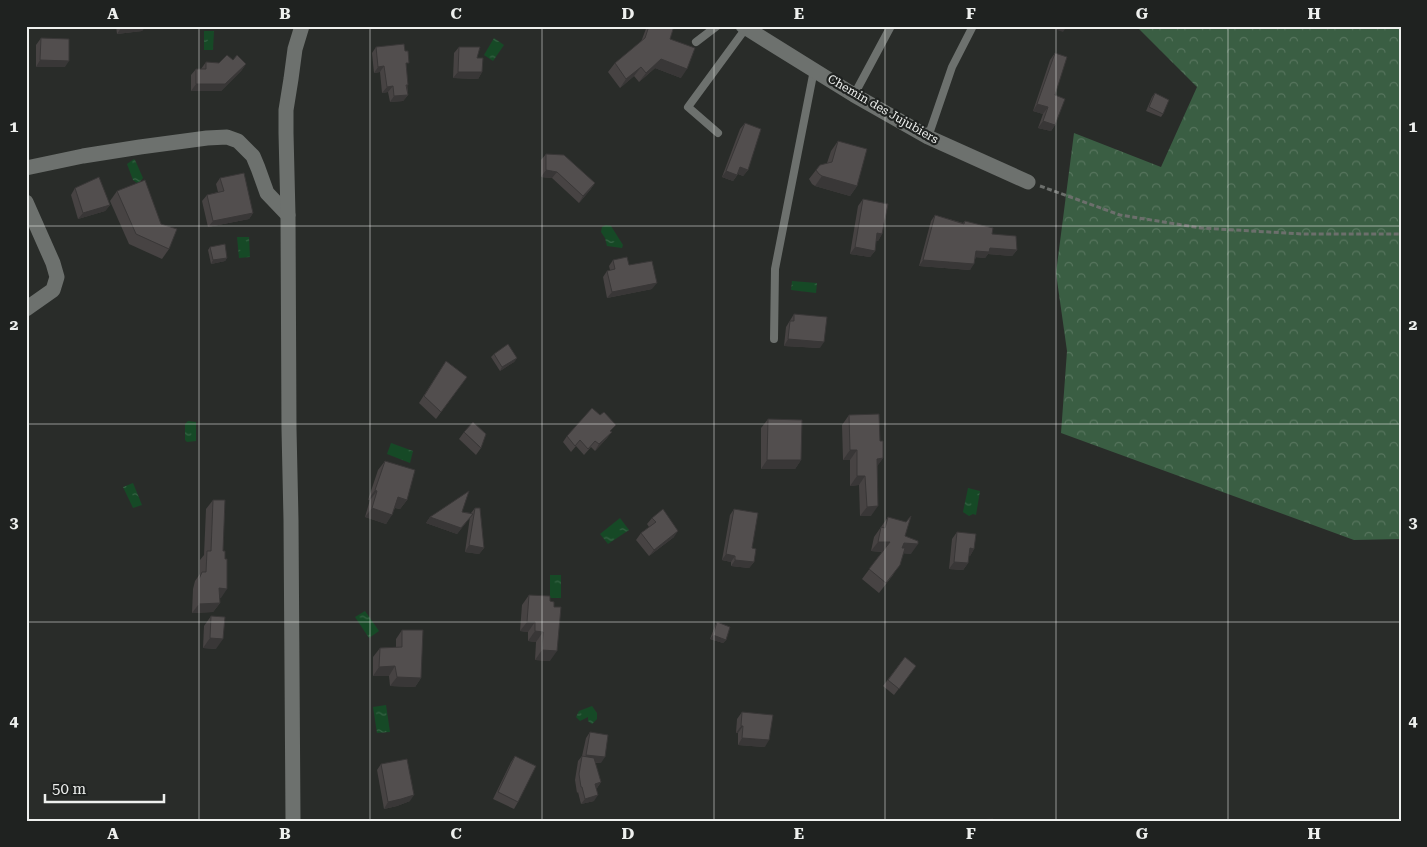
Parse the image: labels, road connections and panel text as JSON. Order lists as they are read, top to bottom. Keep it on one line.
{"streets":{"street":["Chemin des Jujubiers"]},"scale_bar":"50 m","grid":{"columns":["A","B","C","D","E","F","G","H"],"rows":["1","2","3","4"]}}
